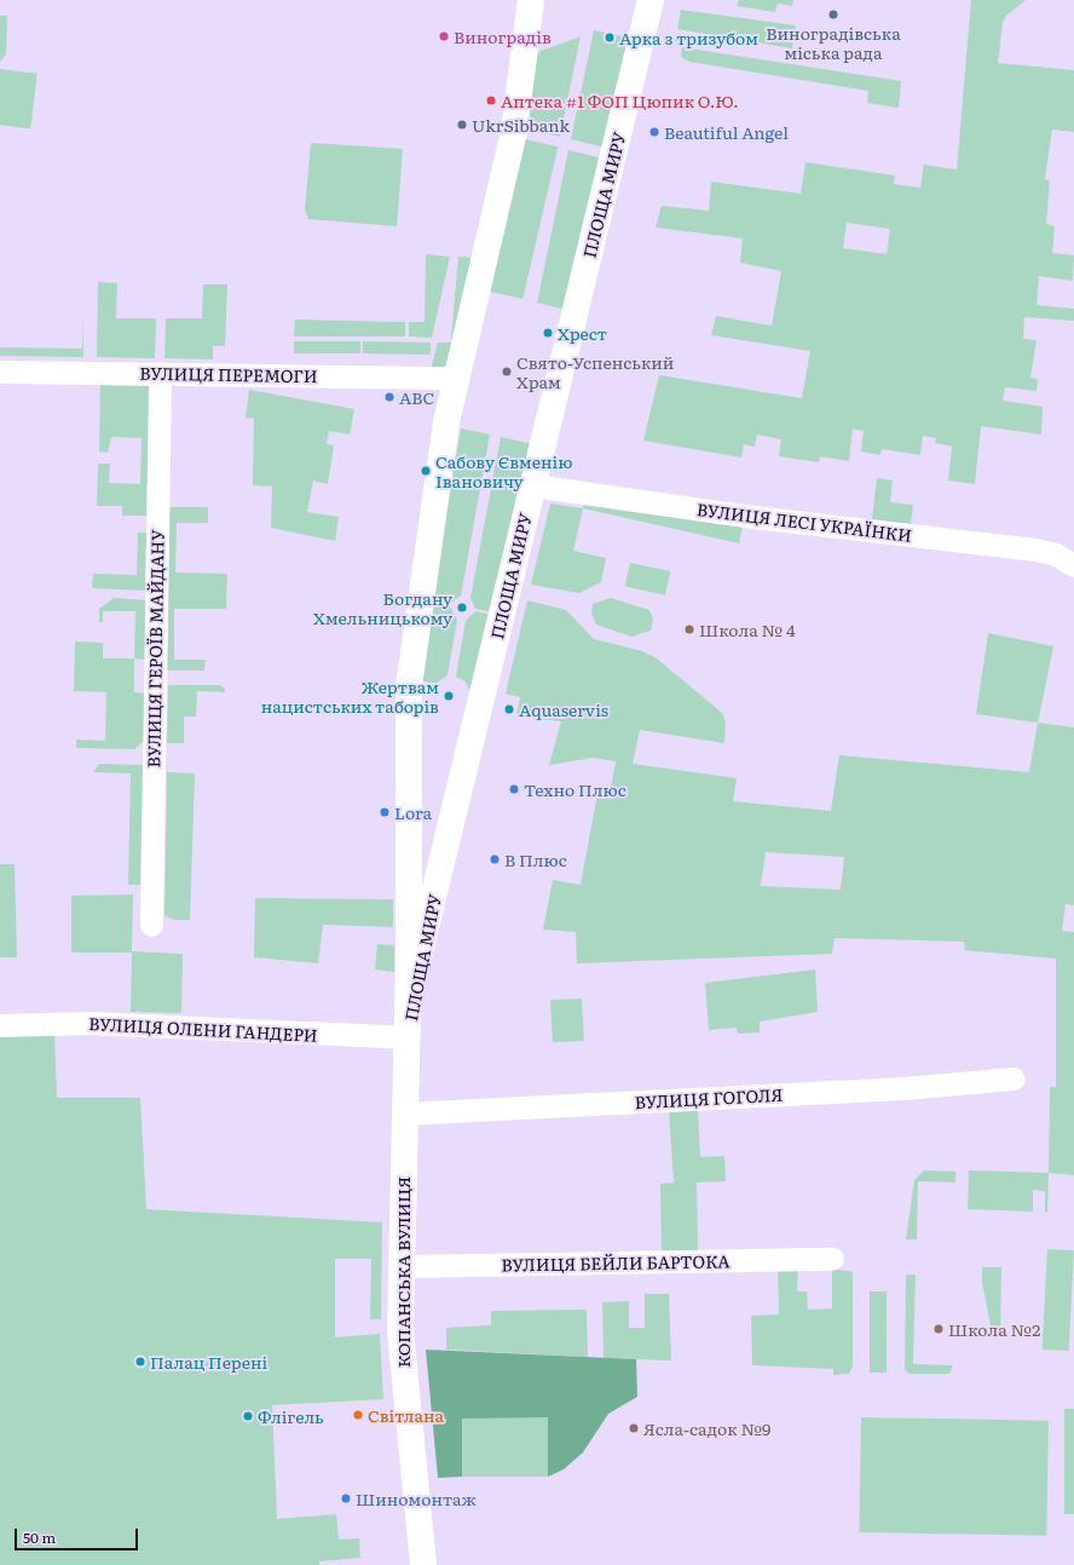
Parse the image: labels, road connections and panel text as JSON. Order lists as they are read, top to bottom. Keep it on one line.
{"streets":{"highway":["ПЛОЩА МИРУ","КОПАНСЬКА ВУЛИЦЯ"],"street":["ВУЛИЦЯ ПЕРЕМОГИ","ВУЛИЦЯ ЛЕСІ УКРАЇНКИ","ВУЛИЦЯ ГЕРОЇВ МАЙДАНУ","ВУЛИЦЯ ОЛЕНИ ГАНДЕРИ","ВУЛИЦЯ ГОГОЛЯ","ВУЛИЦЯ БЕЙЛИ БАРТОКА"]},"crossings":[["ПЛОЩА МИРУ","ВУЛИЦЯ ПЕРЕМОГИ"],["ПЛОЩА МИРУ","ВУЛИЦЯ ЛЕСІ УКРАЇНКИ"],["ПЛОЩА МИРУ","ВУЛИЦЯ ОЛЕНИ ГАНДЕРИ"],["ПЛОЩА МИРУ","КОПАНСЬКА ВУЛИЦЯ"],["ВУЛИЦЯ ПЕРЕМОГИ","ВУЛИЦЯ ГЕРОЇВ МАЙДАНУ"],["ВУЛИЦЯ ОЛЕНИ ГАНДЕРИ","КОПАНСЬКА ВУЛИЦЯ"],["ВУЛИЦЯ ГОГОЛЯ","КОПАНСЬКА ВУЛИЦЯ"],["ВУЛИЦЯ БЕЙЛИ БАРТОКА","КОПАНСЬКА ВУЛИЦЯ"]],"places":["Виноградівська міська рада","Виноградів","Арка з тризубом","Аптека #1 ФОП Цюпик О.Ю.","UkrSibbank","Beautiful Angel","Хрест","Свято-Успенський Храм","ABC","Сабову Євменію Івановичу","Богдану Хмельницькому","Школа № 4","Жертвам нацистських таборів","Aquaservis","Техно Плюс","Lora","В Плюс","Школа №2","Палац Перені","Світлана","Флігель","Ясла-садок №9","Шиномонтаж"],"scale_bar":"50 m"}
